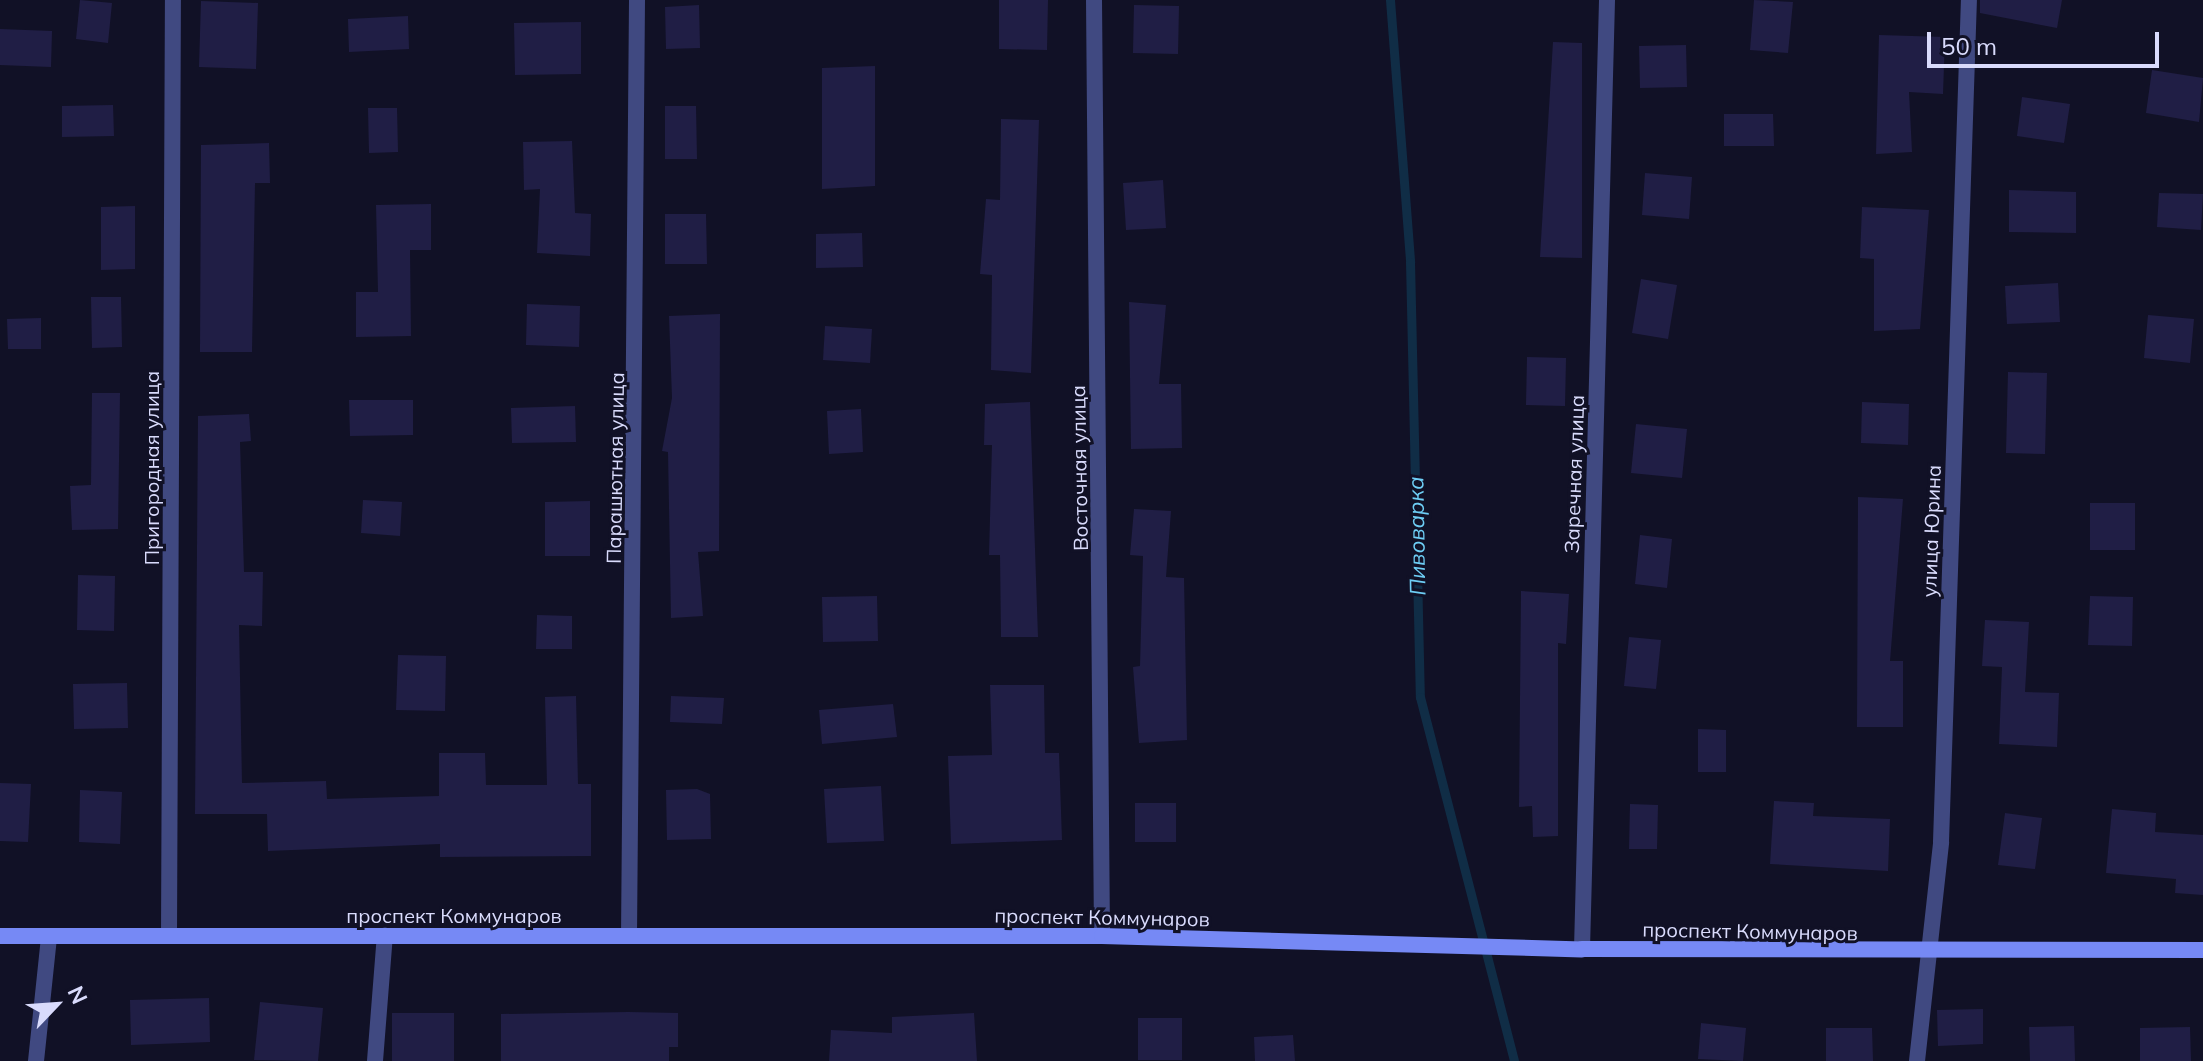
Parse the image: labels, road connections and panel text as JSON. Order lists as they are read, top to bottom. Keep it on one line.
{"streets":{"street":["Пригородная улица","Парашютная улица","Восточная улица","Заречная улица","улица Юрина","проспект Коммунаров"]},"crossings":[["Пригородная улица","проспект Коммунаров"],["Парашютная улица","проспект Коммунаров"],["Восточная улица","проспект Коммунаров"],["Заречная улица","проспект Коммунаров"],["улица Юрина","проспект Коммунаров"]],"water":["Пивоварка"],"scale_bar":"50 m","north":"top right"}
